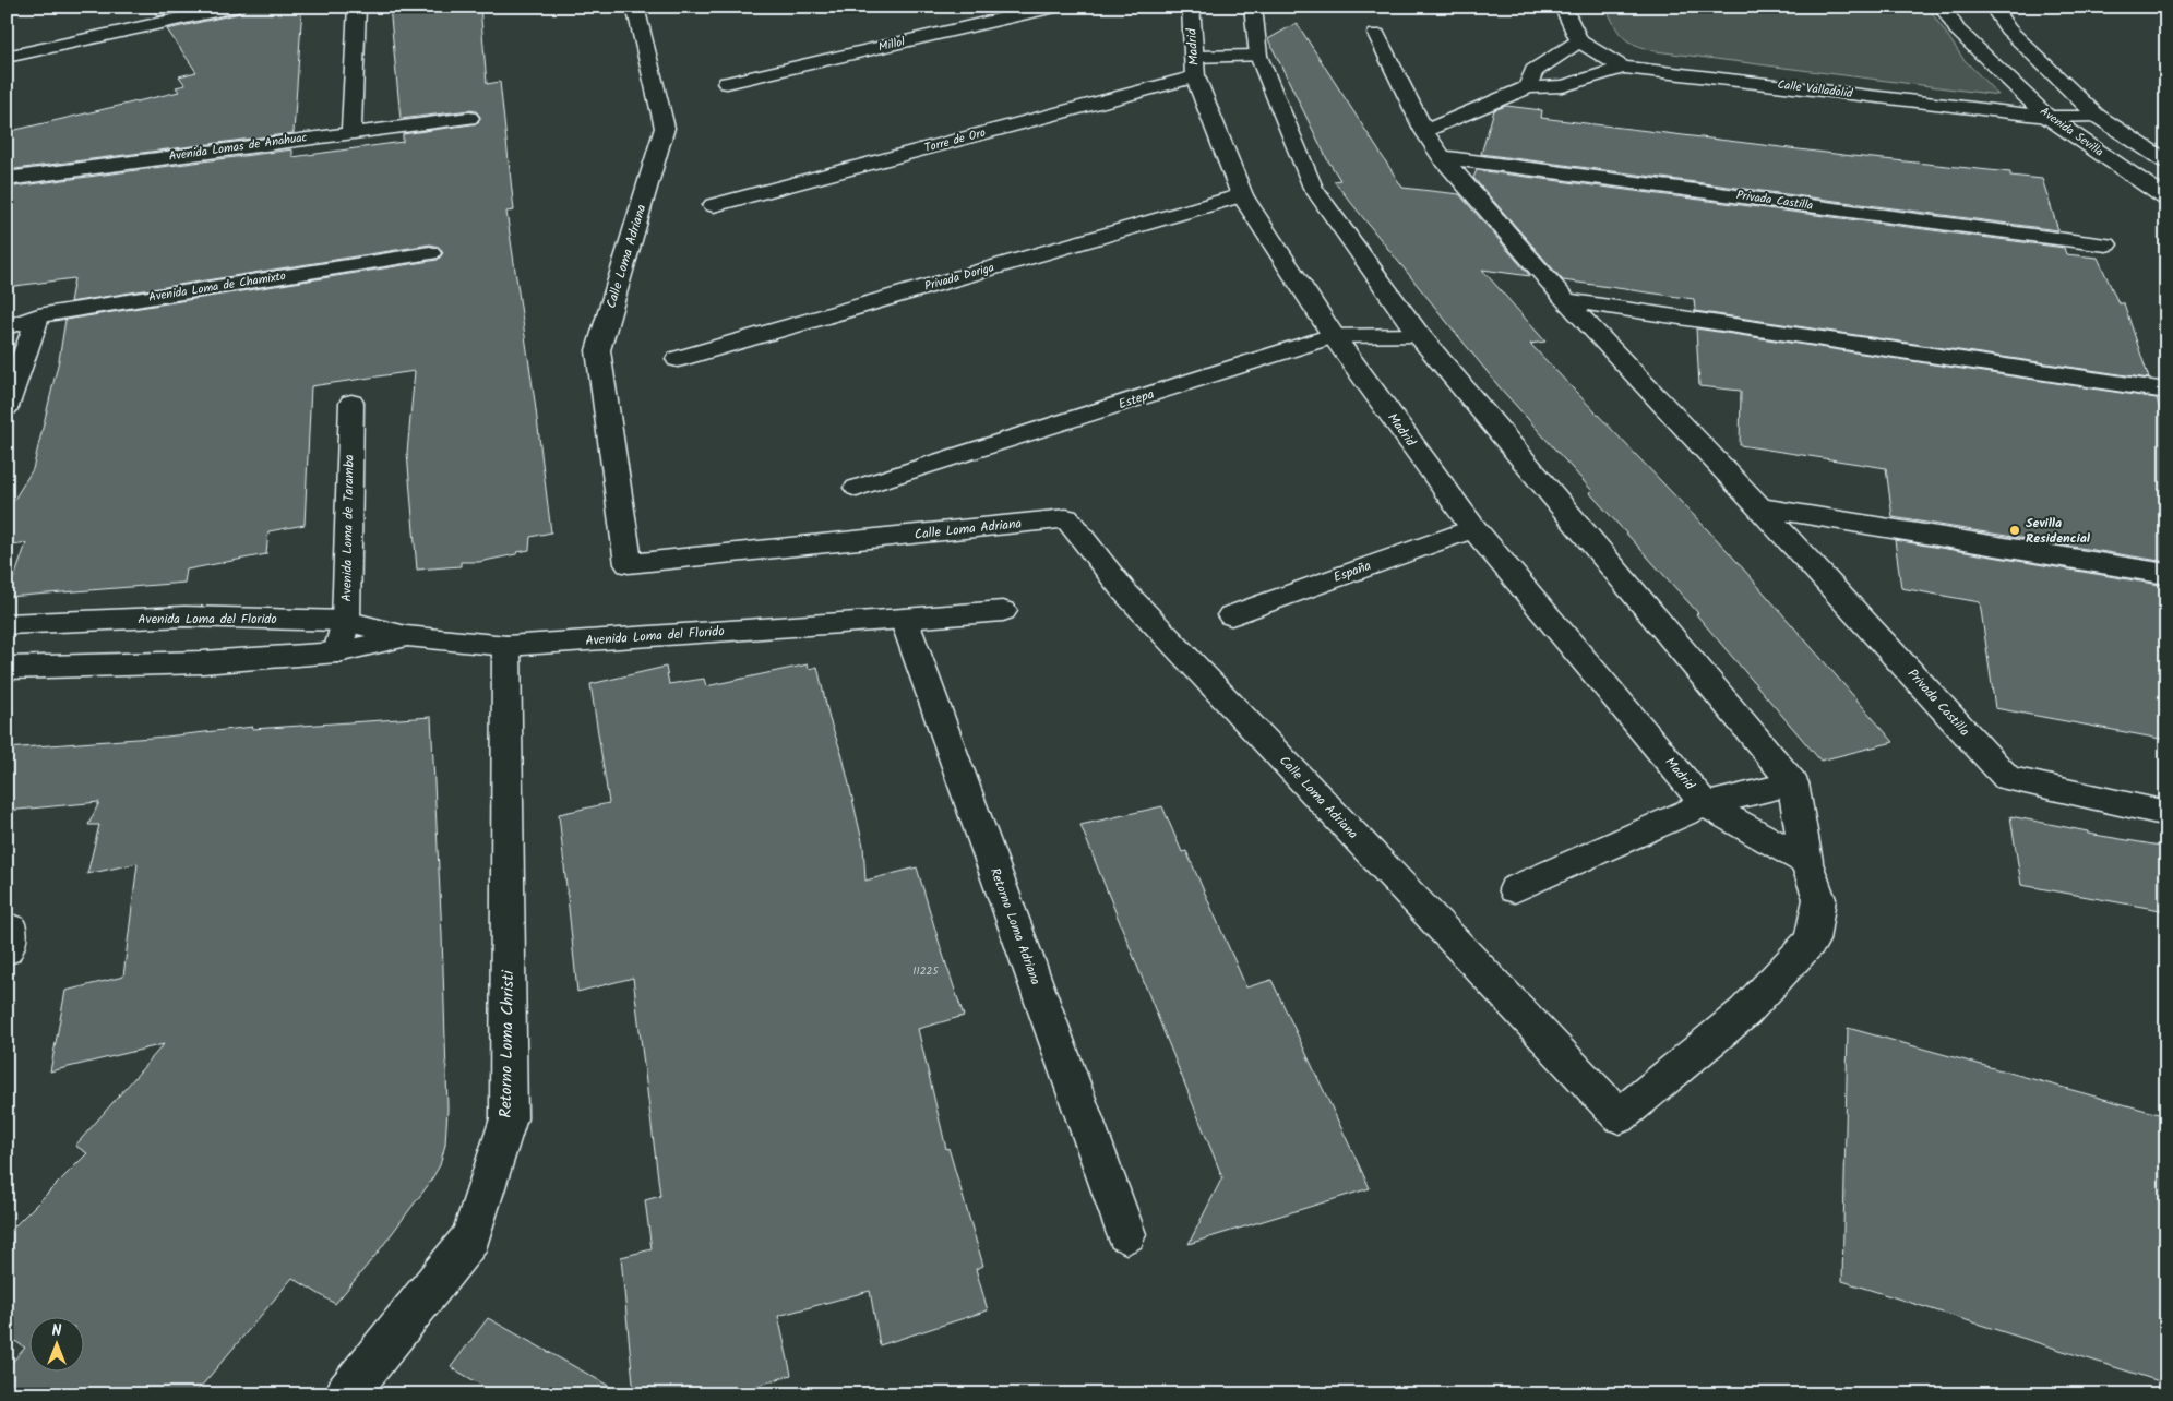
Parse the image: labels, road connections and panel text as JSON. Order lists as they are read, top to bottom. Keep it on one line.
{"streets":{"street":["Millol","Madrid","Calle Valladolid","Avenida Sevilla","Torre de Oro","Avenida Lomas de Anahuac","Privada Castilla","Calle Loma Adriana","Privada Doriga","Avenida Loma de Chamixto","Estepa","Avenida Loma de Taramba","España","Avenida Loma del Florido","Retorno Loma Adriana","Retorno Loma Christi"]},"crossings":[["Madrid","Torre de Oro"],["Madrid","Privada Doriga"],["Madrid","Estepa"],["Madrid","España"],["Calle Valladolid","Avenida Sevilla"],["Avenida Loma de Taramba","Avenida Loma del Florido"],["Avenida Loma del Florido","Retorno Loma Adriana"],["Avenida Loma del Florido","Retorno Loma Christi"]],"places":["Sevilla Residencial"],"house_numbers":["11225"],"north":"top"}
